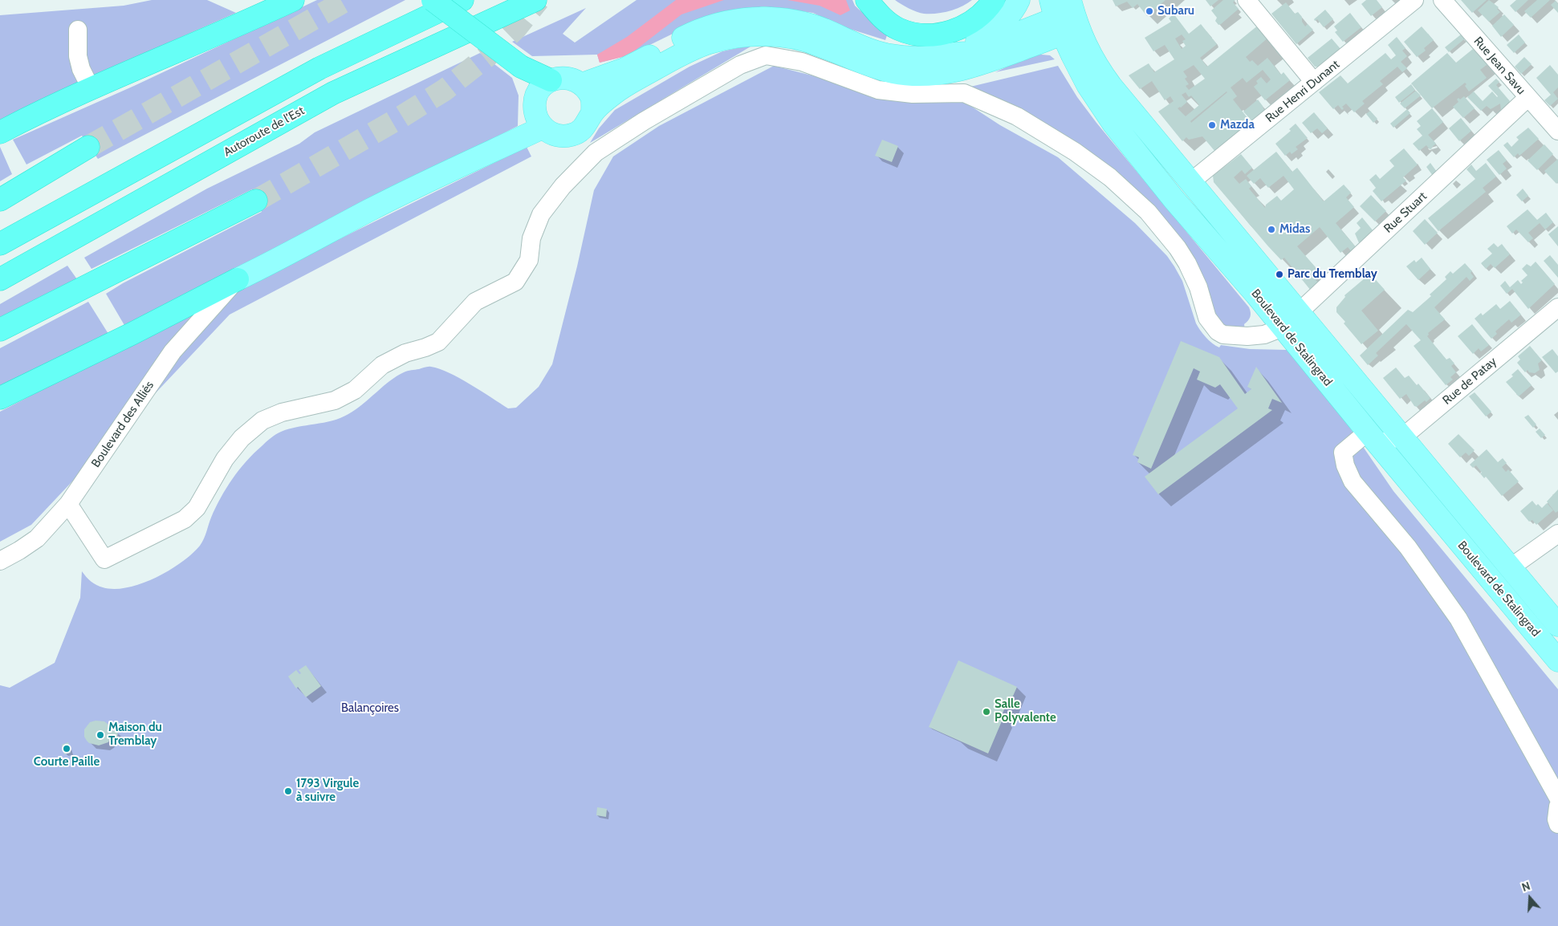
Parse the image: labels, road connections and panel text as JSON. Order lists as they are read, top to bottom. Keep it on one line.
{"streets":{"highway":["Autoroute de l’Est"],"main road":["Boulevard de Stalingrad"],"street":["Rue Jean Savu","Rue Henri Dunant","Rue Stuart","Rue de Patay","Boulevard des Alliés"]},"crossings":[["Rue Jean Savu","Rue Stuart"],["Rue Henri Dunant","Boulevard de Stalingrad"],["Rue Stuart","Boulevard de Stalingrad"],["Rue Stuart","Boulevard des Alliés"],["Boulevard de Stalingrad","Rue de Patay"]],"parks":["Balançoires"],"places":["Subaru","Mazda","Midas","Parc du Tremblay","Salle Polyvalente","Maison du Tremblay","Courte Paille","1793 Virgule à suivre"],"north":"top"}
